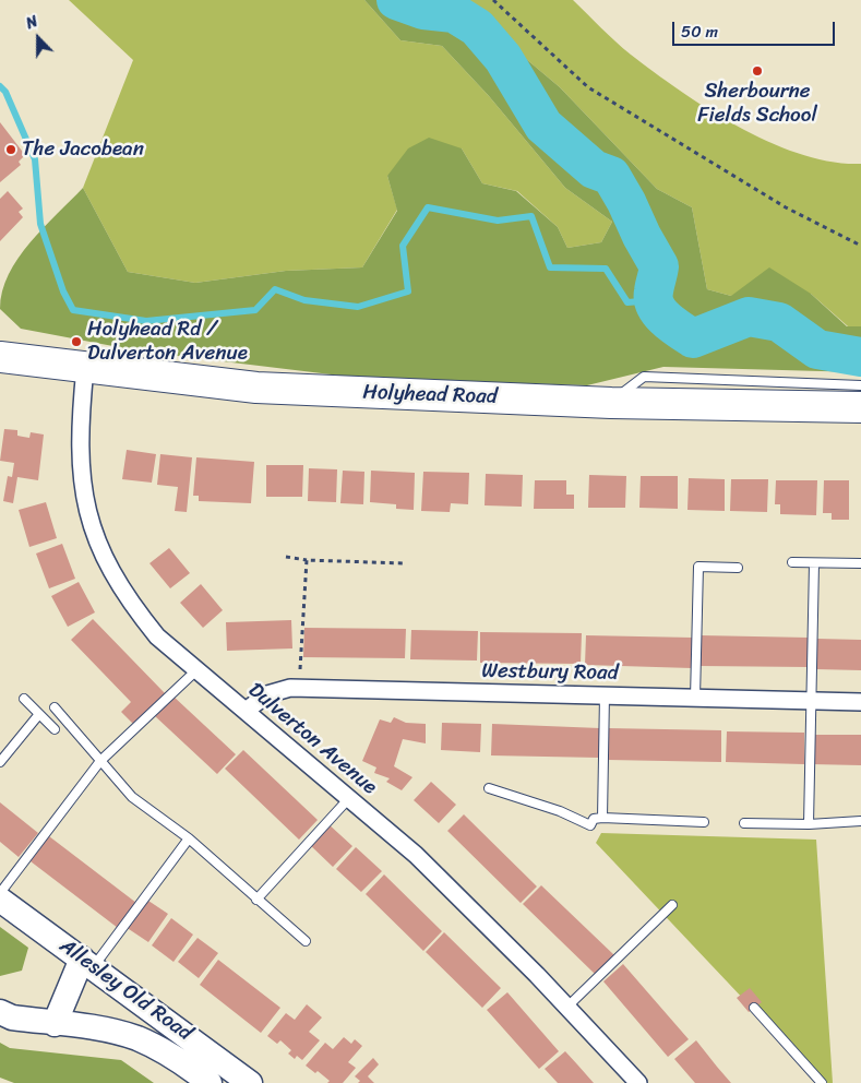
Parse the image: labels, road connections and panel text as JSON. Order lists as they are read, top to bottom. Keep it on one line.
{"streets":{"highway":["Holyhead Road"],"main road":["Allesley Old Road"],"street":["Westbury Road","Dulverton Avenue"]},"crossings":[["Holyhead Road","Dulverton Avenue"],["Westbury Road","Dulverton Avenue"]],"places":["Sherbourne Fields School","The Jacobean","Holyhead Rd / Dulverton Avenue"],"scale_bar":"50 m","north":"top"}
